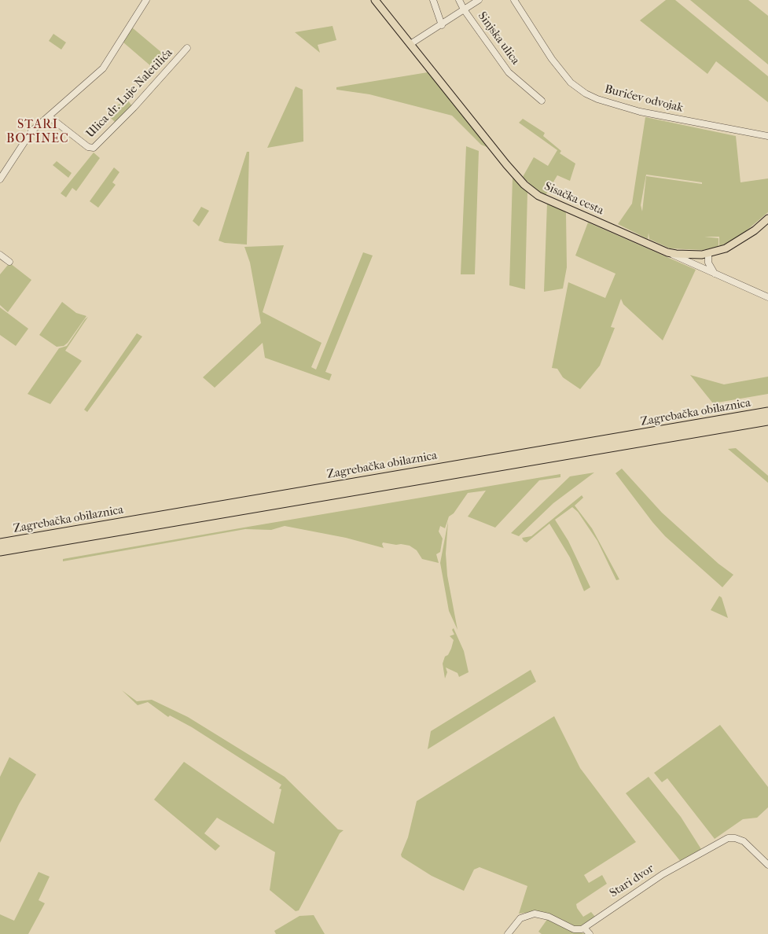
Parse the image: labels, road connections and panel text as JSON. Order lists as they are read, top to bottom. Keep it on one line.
{"streets":{"highway":["Zagrebačka obilaznica"],"main road":["Sisačka cesta"],"street":["Sinjska ulica","Ulica dr. Luje Naletilića","Burićev odvojak","Stari dvor"]},"districts":["STARI BOTINEC"]}
